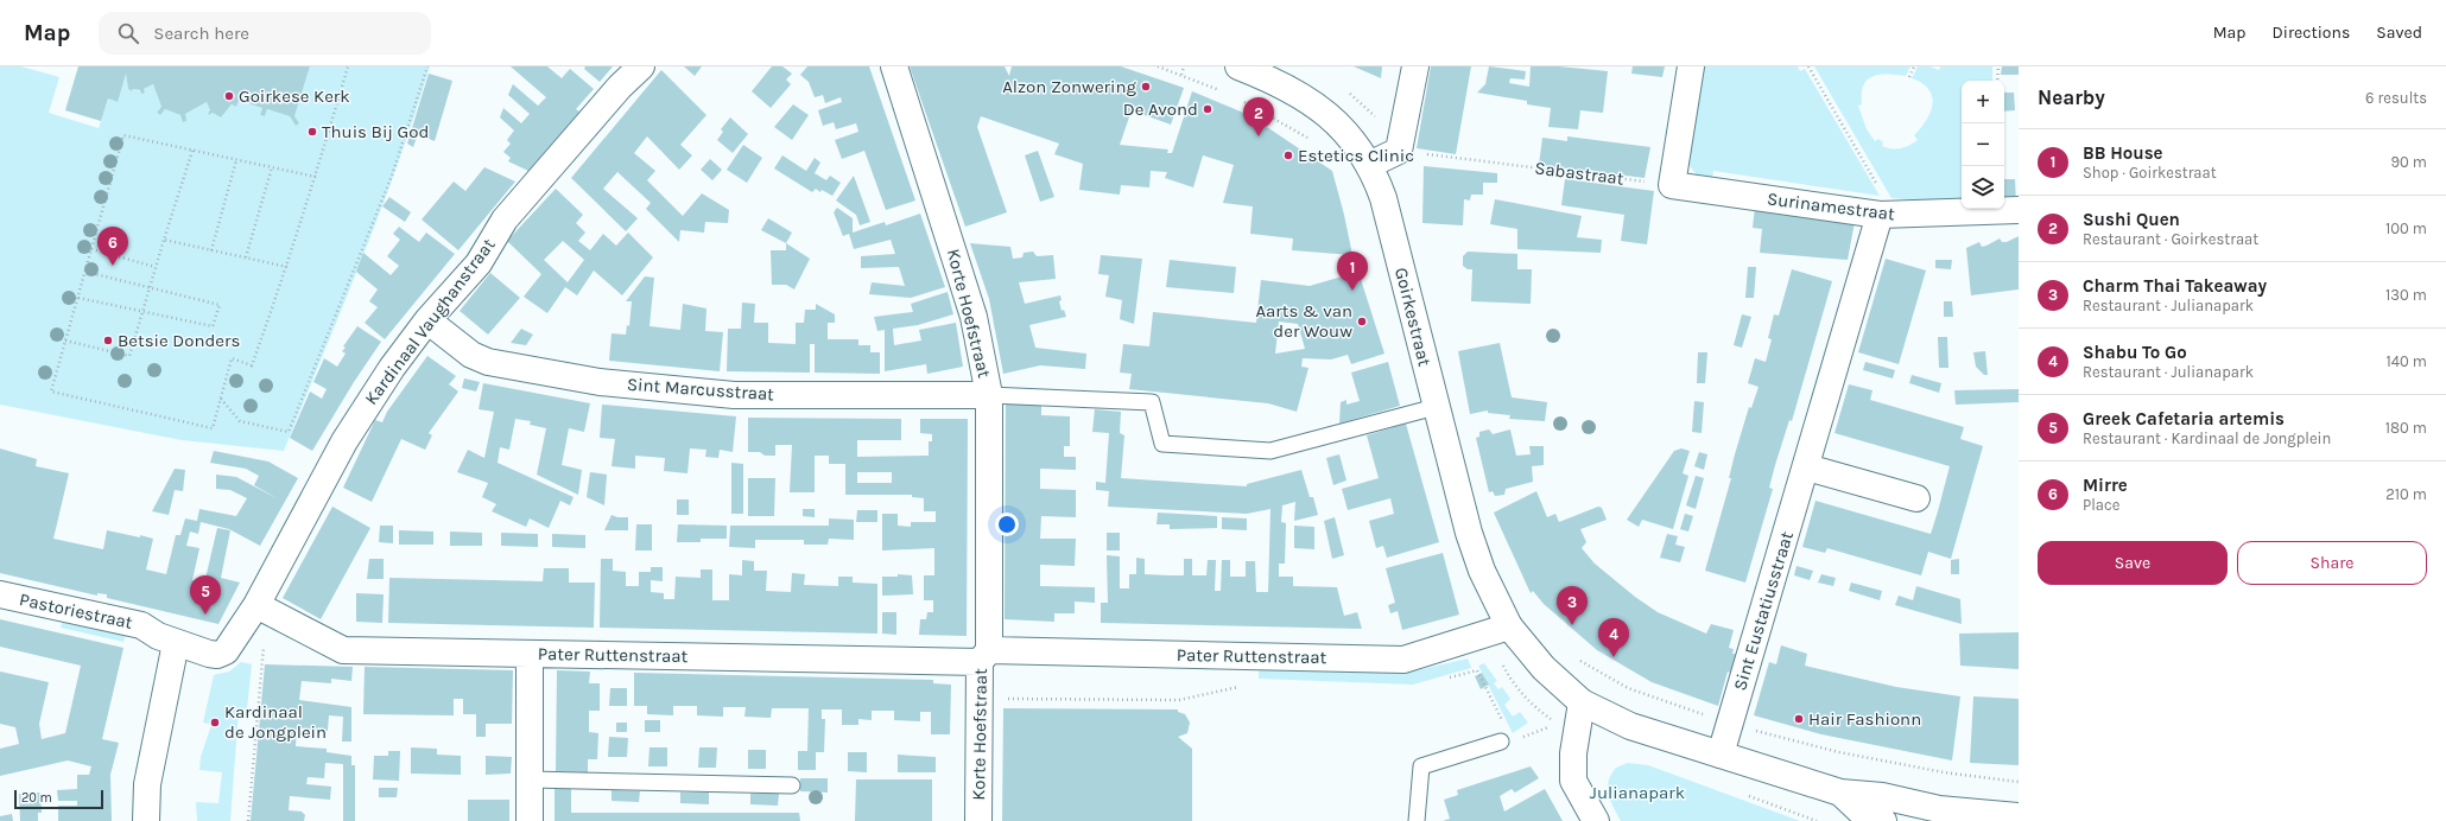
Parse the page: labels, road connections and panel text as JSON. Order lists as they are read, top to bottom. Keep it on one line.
{"streets":{"street":["Surinamestraat","Korte Hoefstraat","Goirkestraat","Kardinaal Vaughanstraat","Sint Marcusstraat","Pastoriestraat","Sint Eustatiusstraat","Pater Ruttenstraat"],"path":["Sabastraat"]},"crossings":[["Sabastraat","Surinamestraat"],["Surinamestraat","Sint Eustatiusstraat"],["Korte Hoefstraat","Sint Marcusstraat"],["Korte Hoefstraat","Pater Ruttenstraat"],["Goirkestraat","Pater Ruttenstraat"],["Kardinaal Vaughanstraat","Sint Marcusstraat"],["Kardinaal Vaughanstraat","Pastoriestraat"],["Kardinaal Vaughanstraat","Pater Ruttenstraat"]],"parks":["Julianapark"],"places":["Alzon Zonwering","Goirkese Kerk","De Avond","Thuis Bij God","Estetics Clinic","Aarts & van der Wouw","Betsie Donders","Hair Fashionn","Kardinaal de Jongplein"],"scale_bar":"20 m","page":{"header":"Map","search":"Search here","nav":["Map","Directions","Saved"],"heading":["Nearby","6 results"],"map_buttons":["+","−"],"pins":["2","6","1","5","3","4"],"list":[{"mark":"1","name":"BB House","note":"Shop · Goirkestraat","value":"90 m"},{"mark":"2","name":"Sushi Quen","note":"Restaurant · Goirkestraat","value":"100 m"},{"mark":"3","name":"Charm Thai Takeaway","note":"Restaurant · Julianapark","value":"130 m"},{"mark":"4","name":"Shabu To Go","note":"Restaurant · Julianapark","value":"140 m"},{"mark":"5","name":"Greek Cafetaria artemis","note":"Restaurant · Kardinaal de Jongplein","value":"180 m"},{"mark":"6","name":"Mirre","note":"Place","value":"210 m"}],"buttons":["Save","Share"],"scale":"20 m"}}
